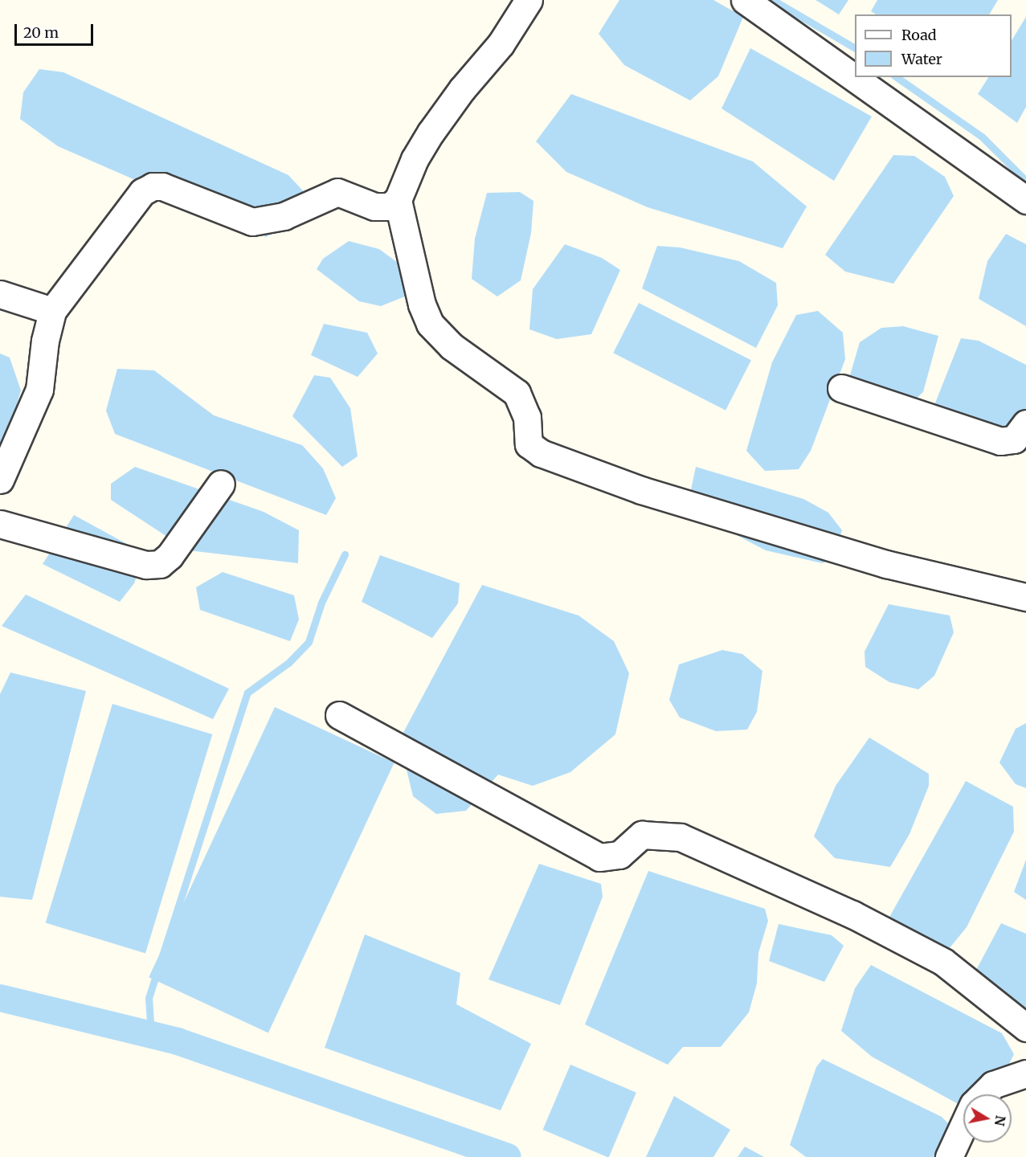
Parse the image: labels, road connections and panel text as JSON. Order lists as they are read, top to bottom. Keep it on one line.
{"legend":["Road","Water"],"scale_bar":"20 m","north":"right"}
